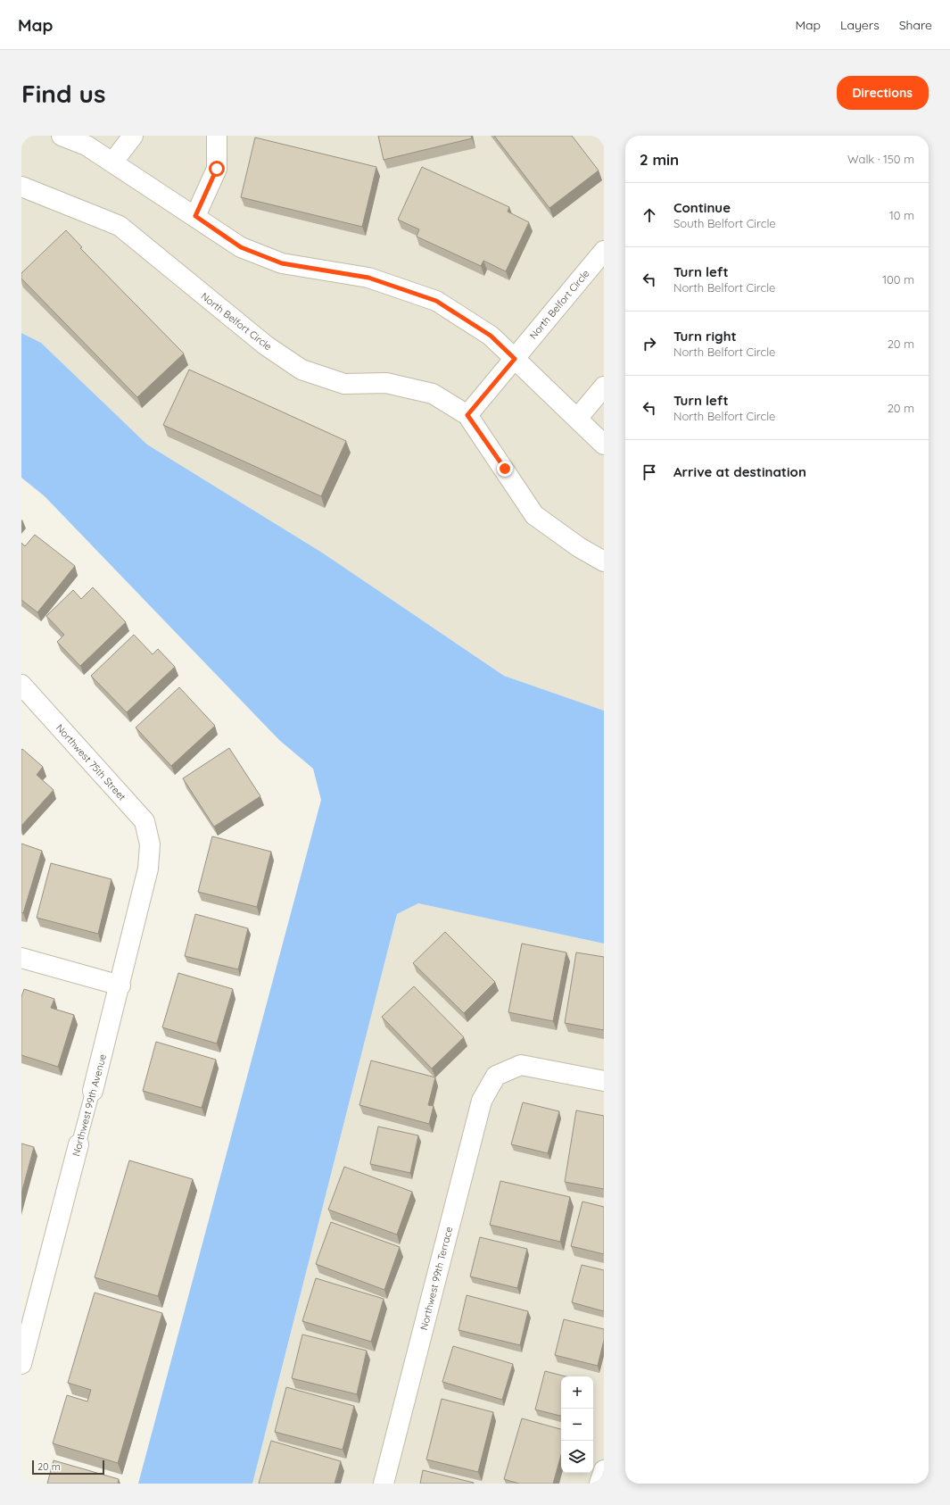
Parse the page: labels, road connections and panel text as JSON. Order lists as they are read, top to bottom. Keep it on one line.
{"streets":{"street":["North Belfort Circle","Northwest 75th Street","Northwest 99th Avenue","Northwest 99th Terrace"]},"crossings":[["Northwest 75th Street","Northwest 99th Avenue"]],"scale_bar":"20 m","page":{"header":"Map","nav":["Map","Layers","Share"],"buttons":"Directions","title":"Find us","heading":["2 min","Walk · 150 m"],"list":[["Continue","South Belfort Circle","10 m"],["Turn left","North Belfort Circle","100 m"],["Turn right","North Belfort Circle","20 m"],["Turn left","North Belfort Circle","20 m"],"Arrive at destination"],"map_buttons":["+","−"],"scale":"20 m"}}
